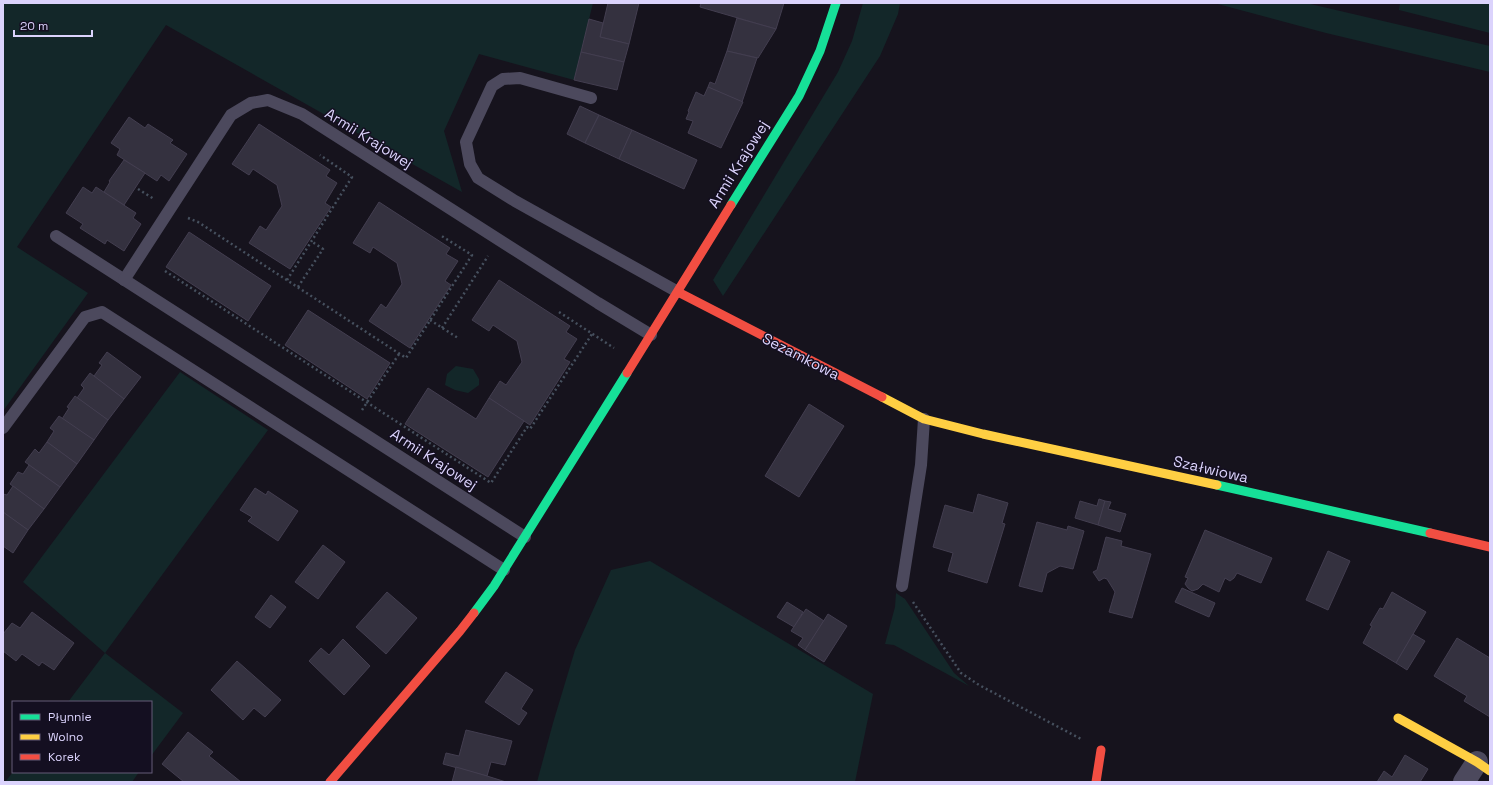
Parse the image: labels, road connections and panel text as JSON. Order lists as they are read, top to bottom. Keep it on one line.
{"streets":{"street":["Armii Krajowej","Sezamkowa","Szałwiowa"]},"crossings":[["Armii Krajowej","Sezamkowa"],["Sezamkowa","Szałwiowa"]],"legend":["Płynnie","Wolno","Korek"],"scale_bar":"20 m"}
